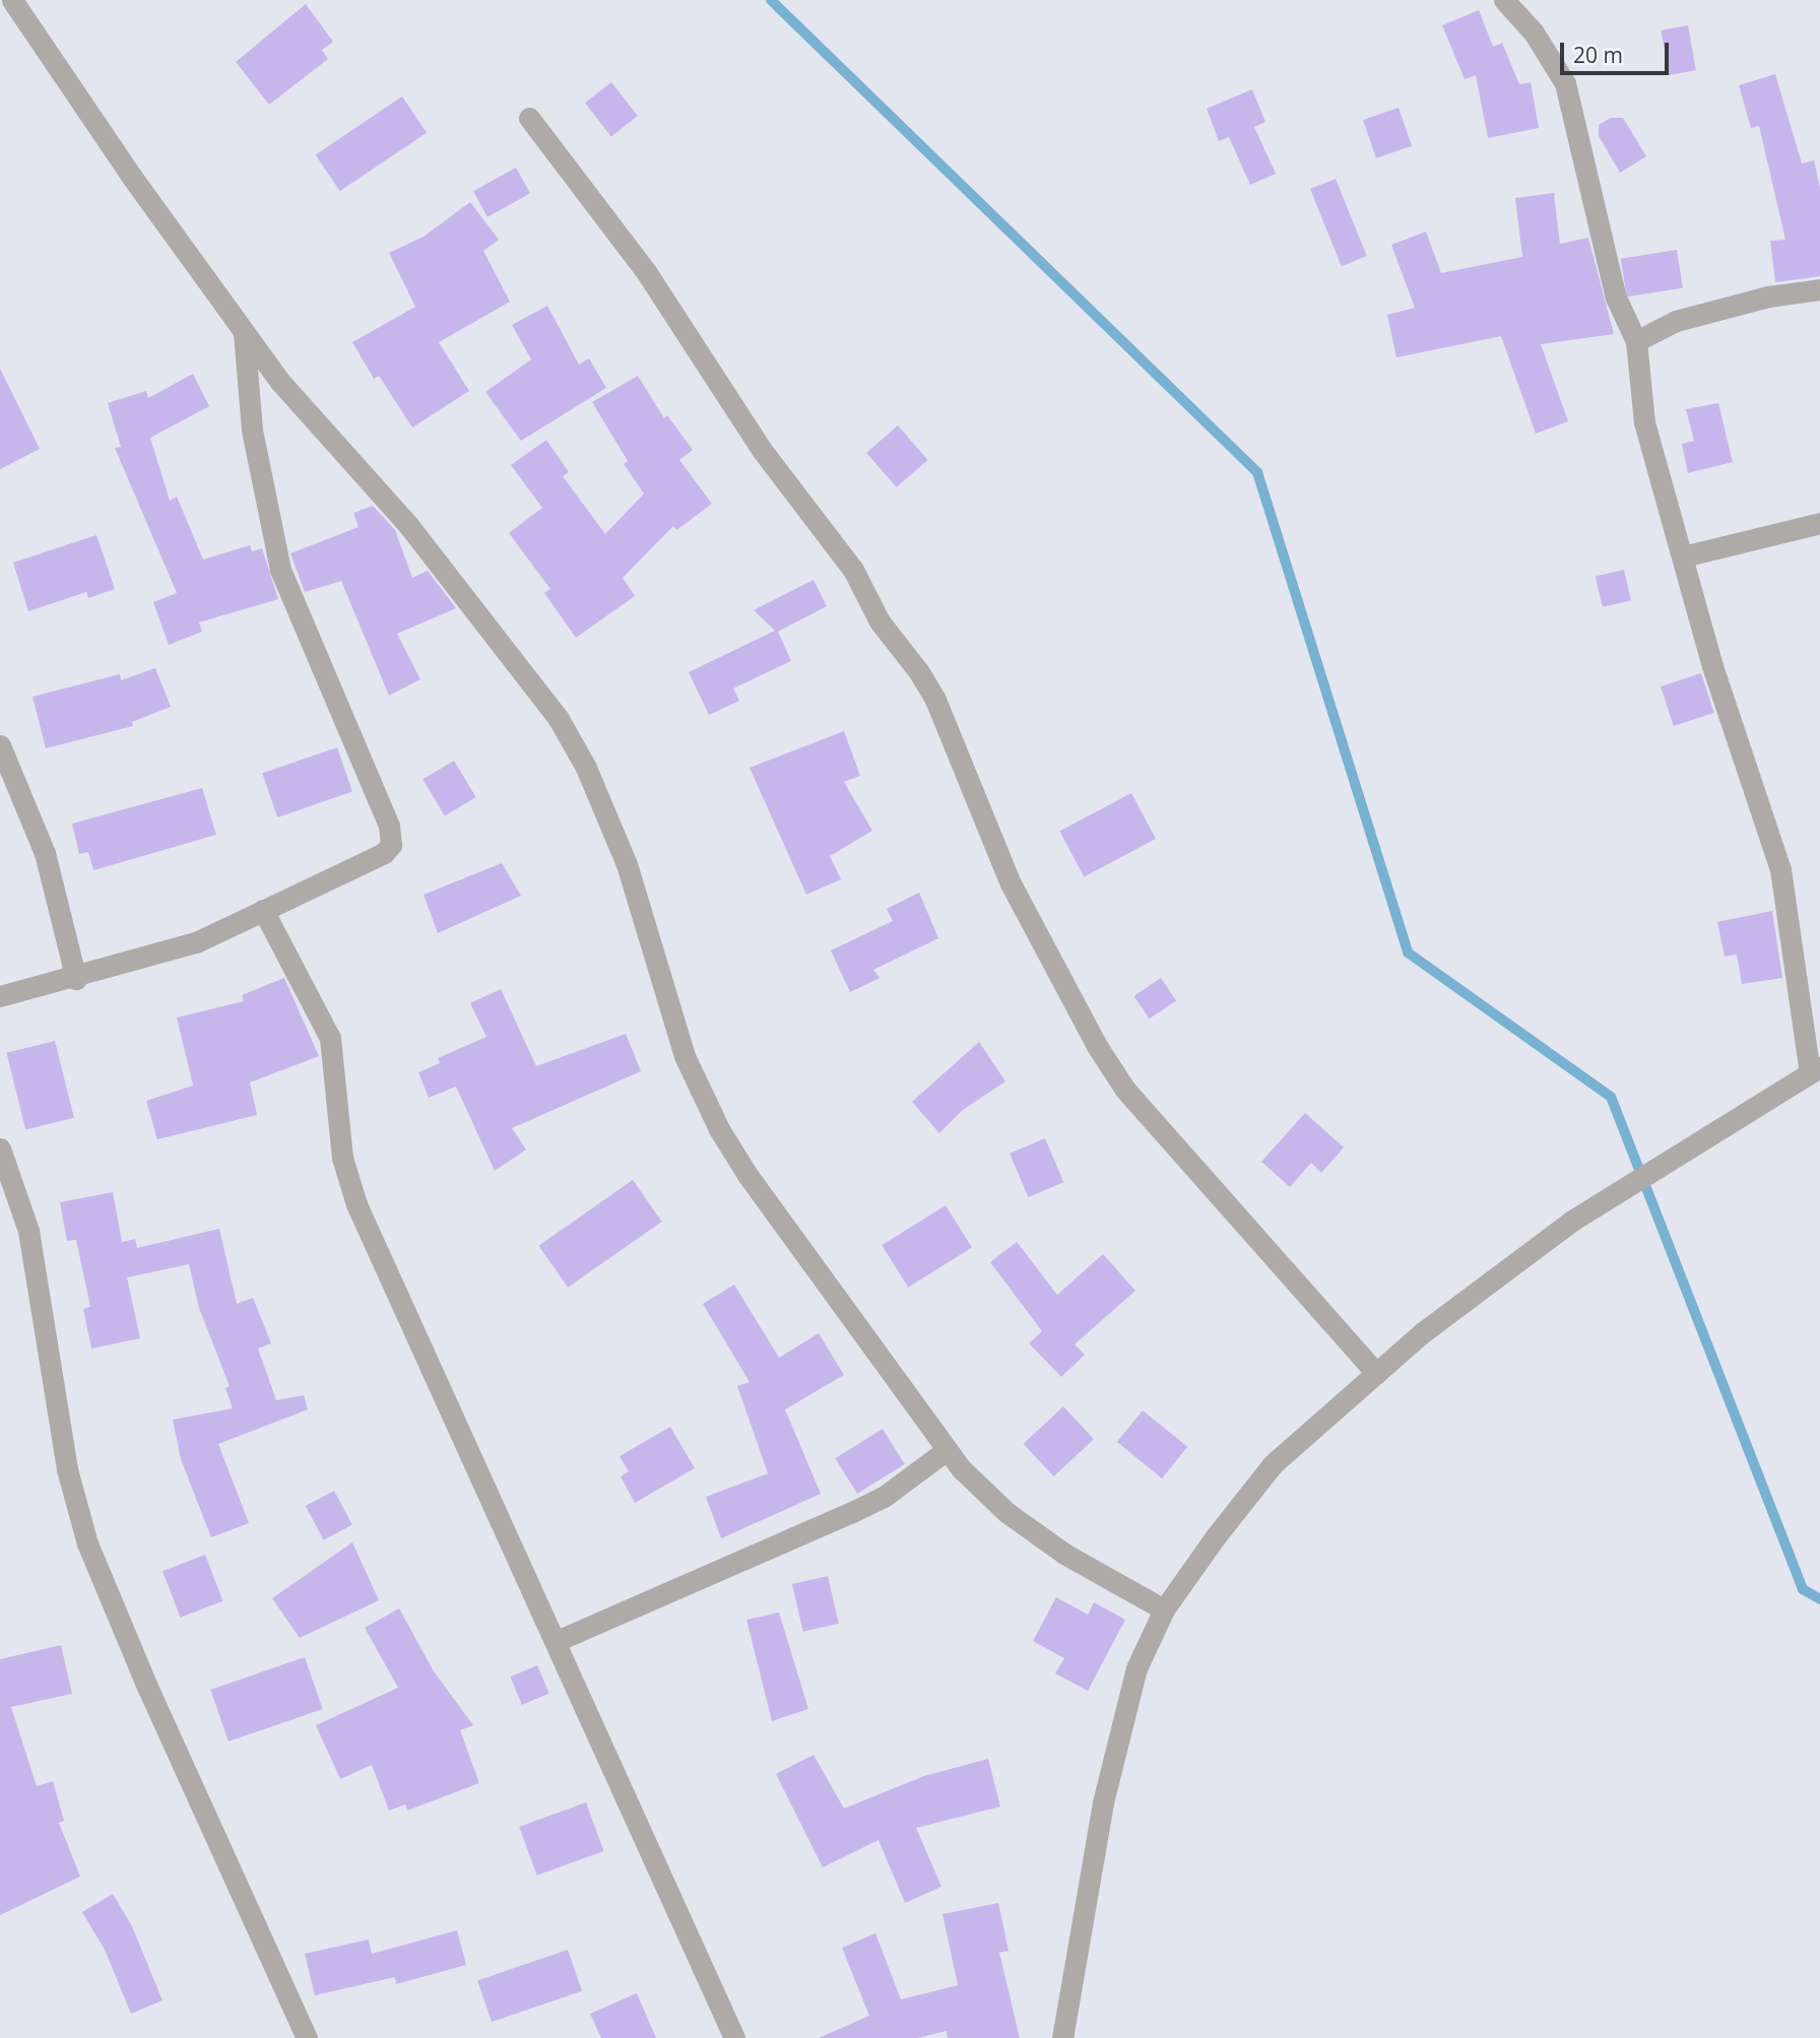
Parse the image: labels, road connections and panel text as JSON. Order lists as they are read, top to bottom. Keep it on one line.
{"scale_bar":"20 m"}
